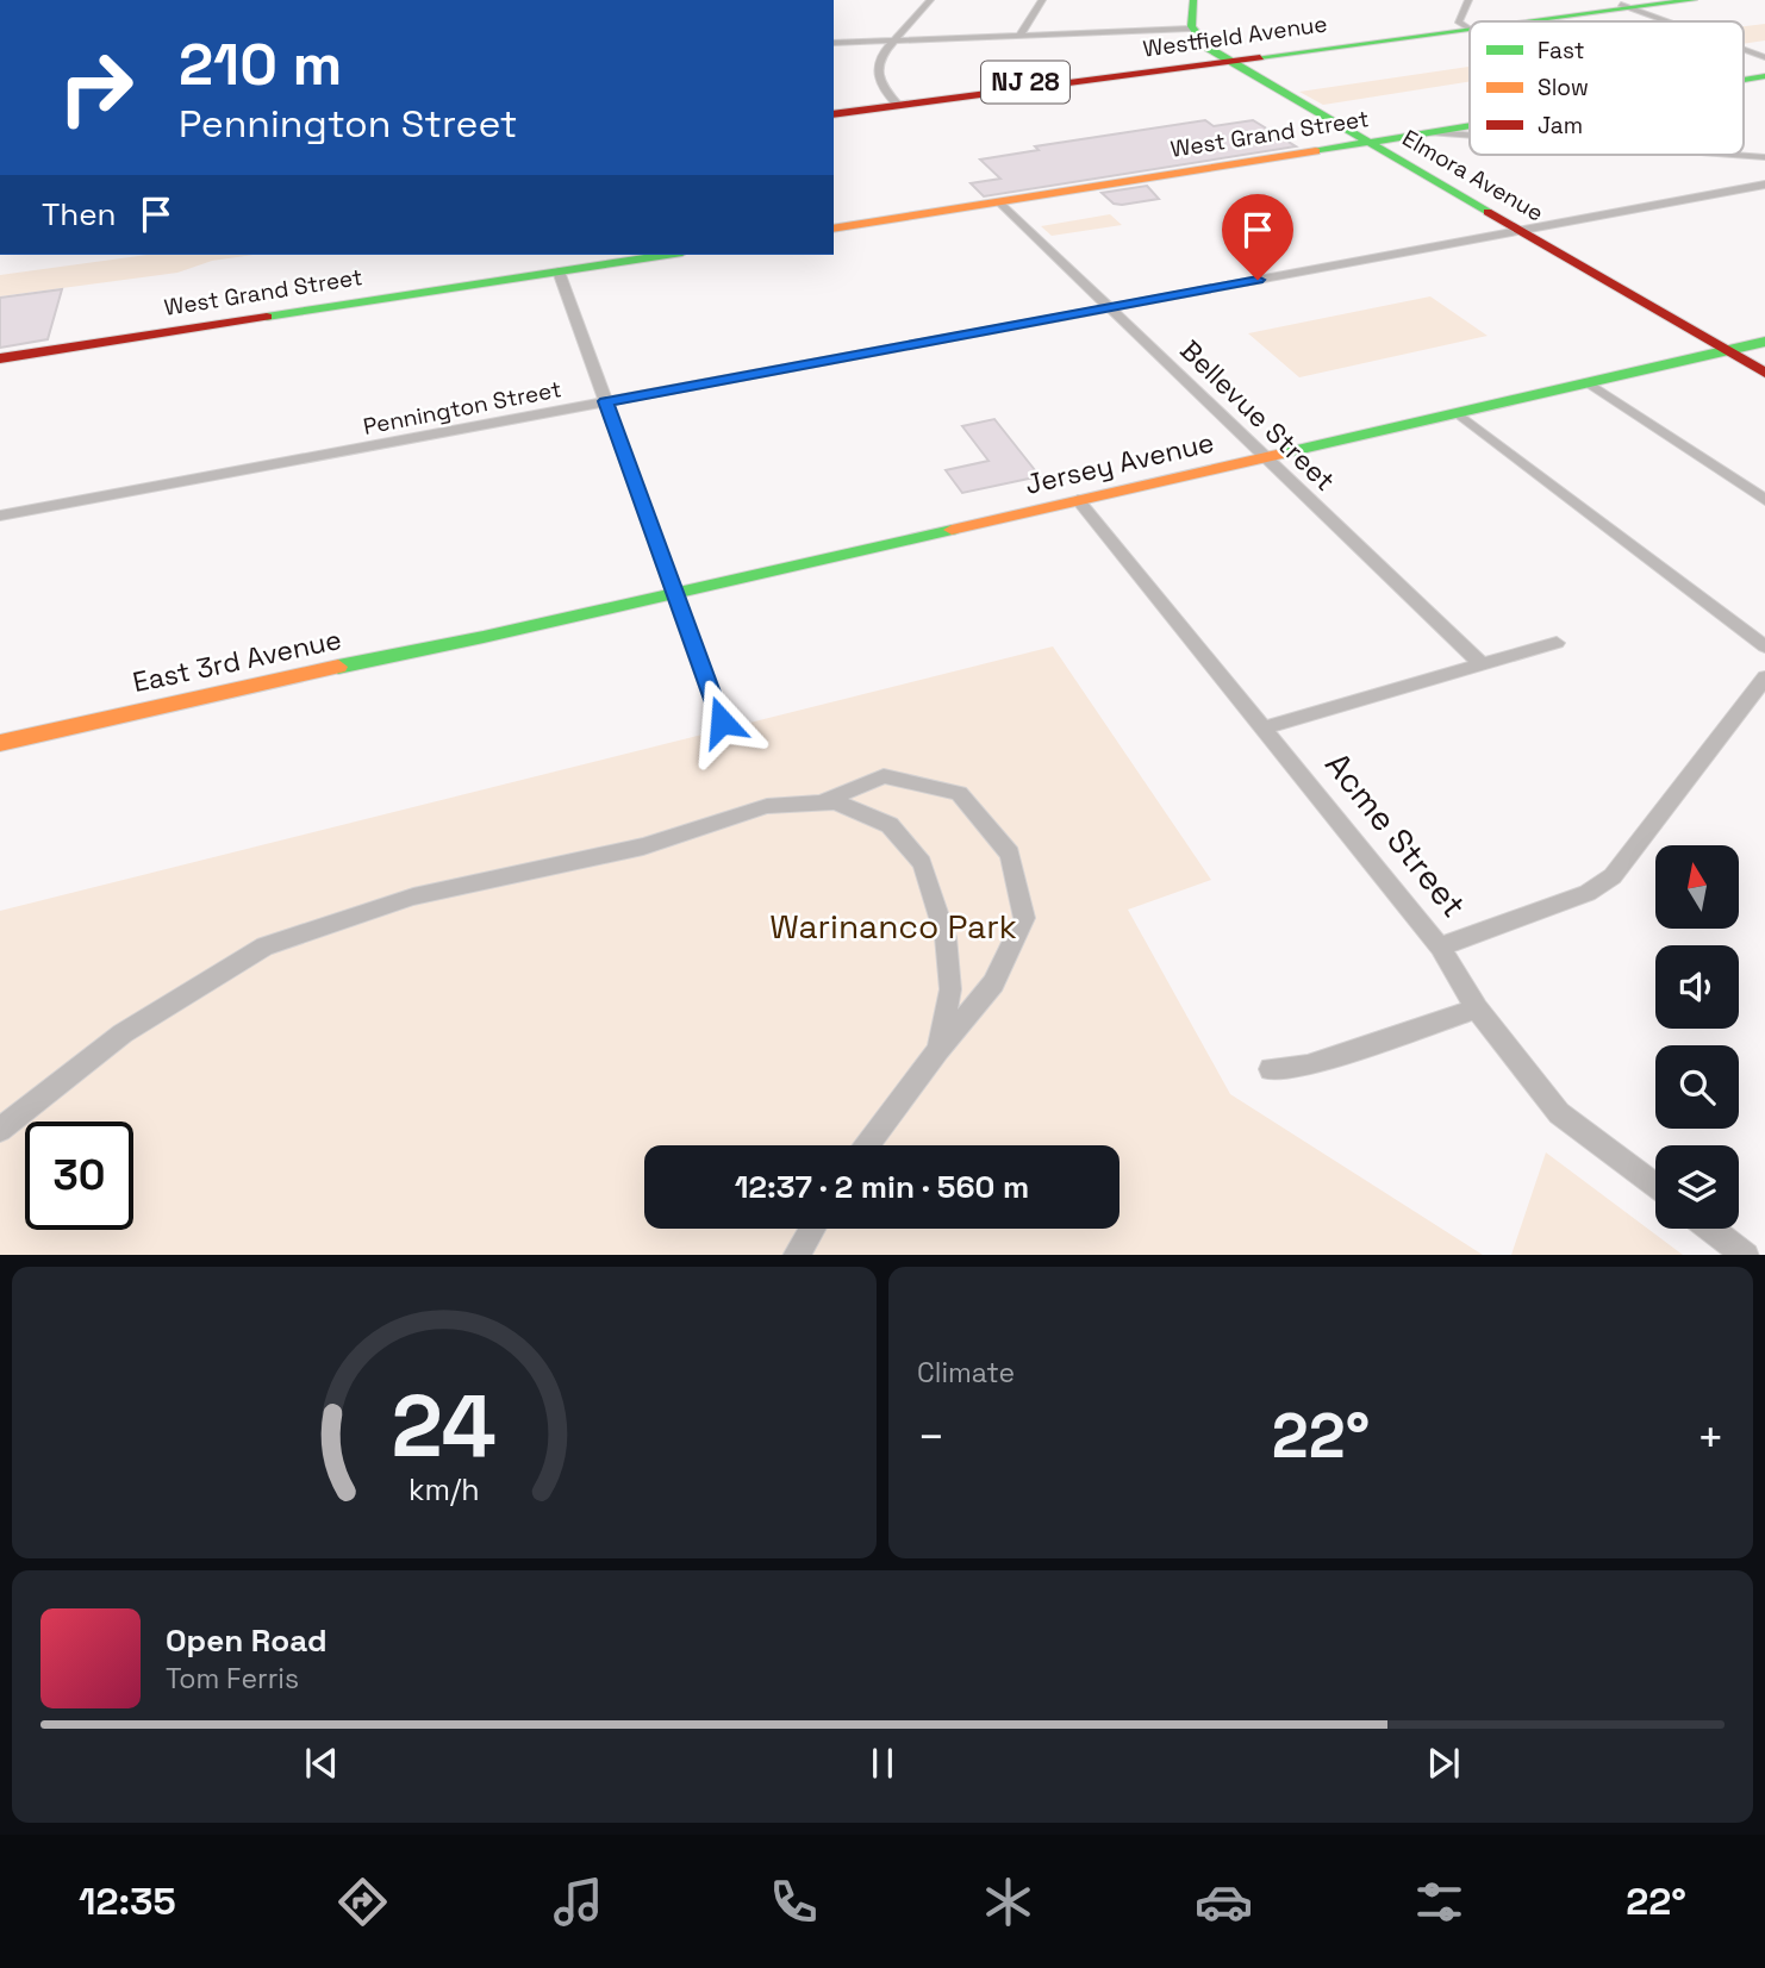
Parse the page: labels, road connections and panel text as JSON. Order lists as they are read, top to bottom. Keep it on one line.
{"streets":{"street":["Westfield Avenue","NJ 28","West Grand Street","Elmora Avenue","Pennington Street","Bellevue Street","Jersey Avenue","East 3rd Avenue","Acme Street"]},"crossings":[["Westfield Avenue","Elmora Avenue"],["West Grand Street","Elmora Avenue"],["West Grand Street","Bellevue Street"],["Elmora Avenue","Pennington Street"],["Elmora Avenue","Jersey Avenue"],["Pennington Street","Bellevue Street"],["Bellevue Street","Jersey Avenue"],["Jersey Avenue","East 3rd Avenue"],["Jersey Avenue","Acme Street"]],"parks":["Warinanco Park"],"legend":["Fast","Slow","Jam"],"north":"top","page":{"turn":["210 m","Pennington Street"],"then":"Then","limit":"30","trip":"12:37 · 2 min · 560 m","tile":"Climate","heat":["−","22°","+"],"song":["Open Road","Tom Ferris"],"tabs":["12:35","22°"],"gauge":["24","km/h"]}}
